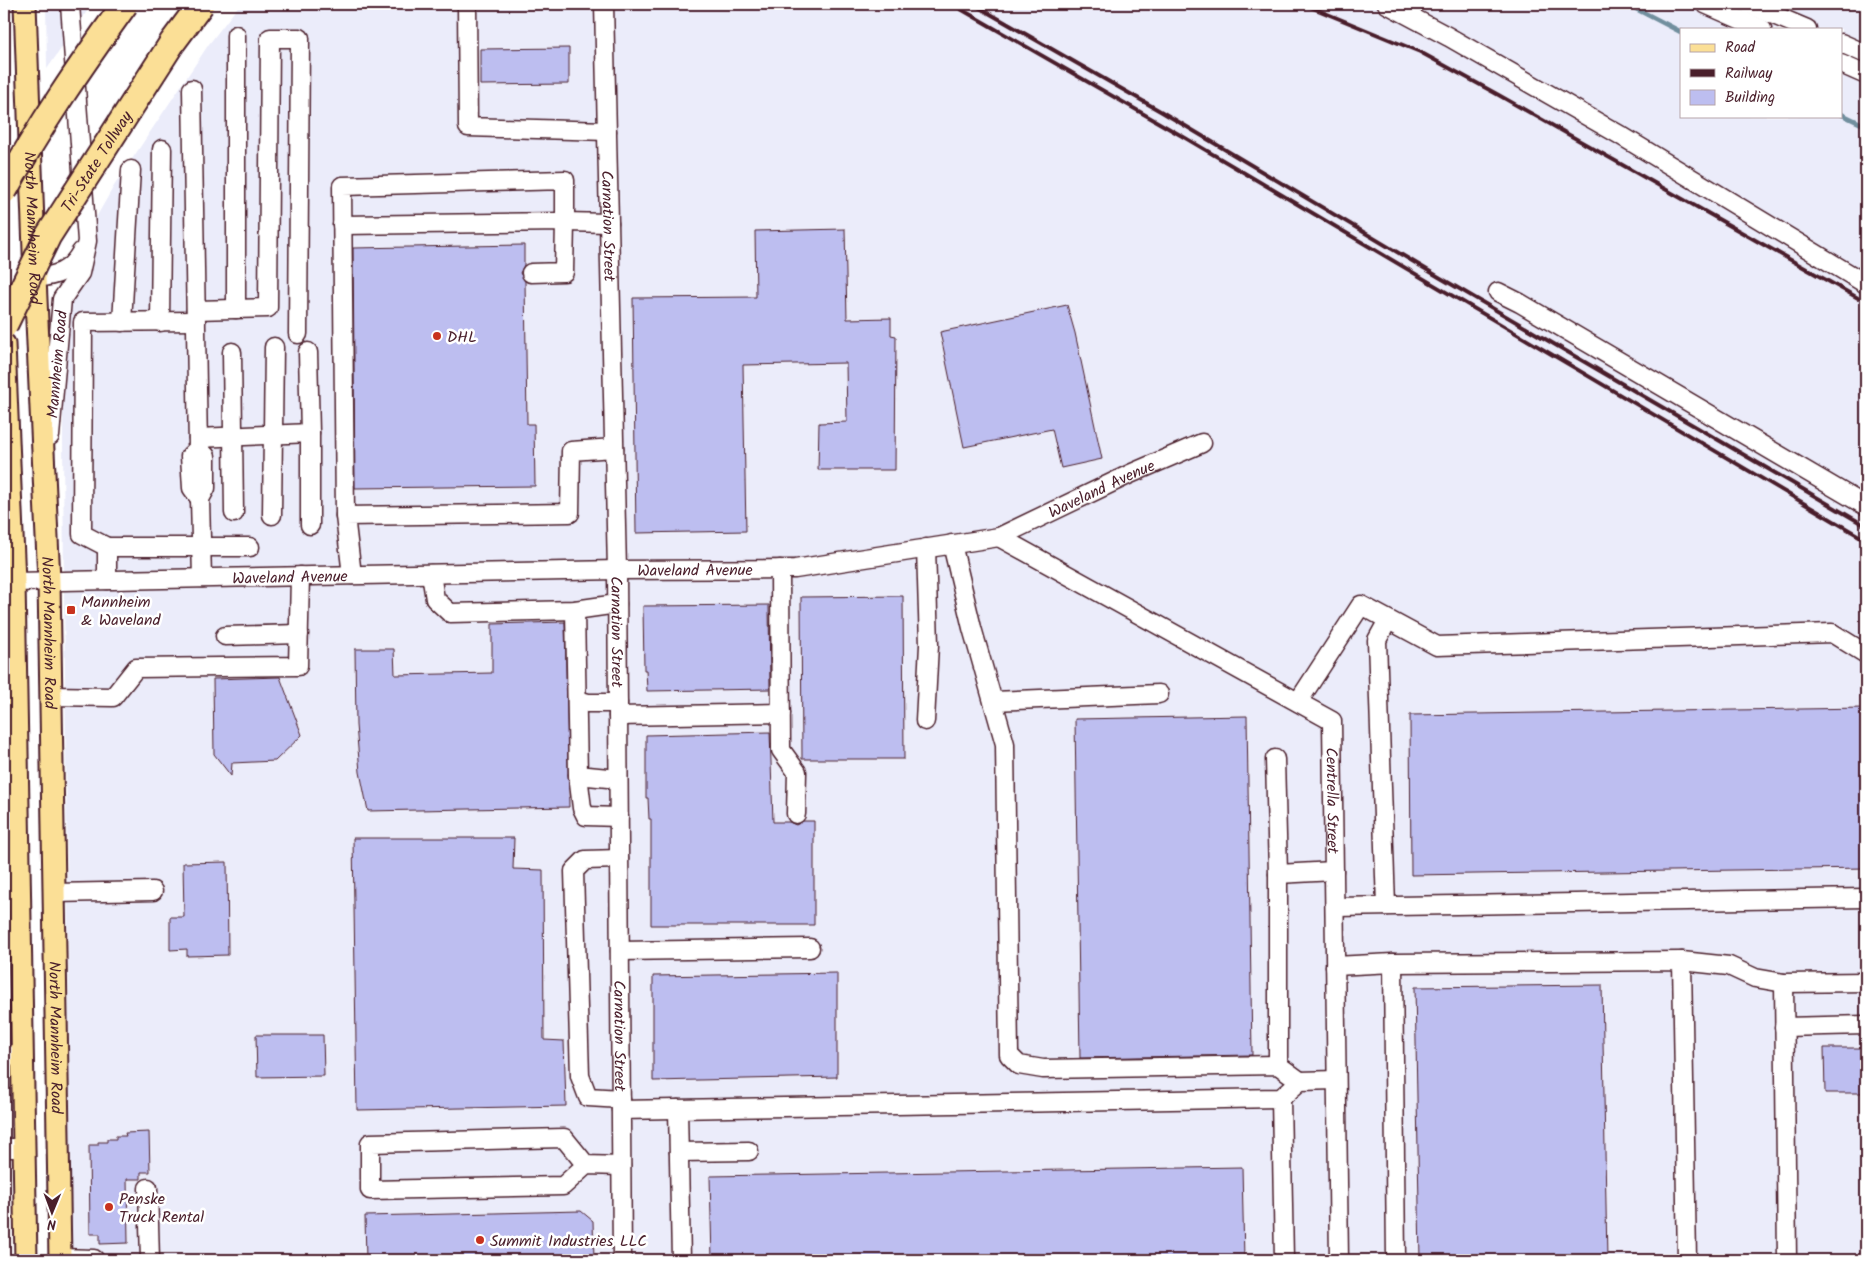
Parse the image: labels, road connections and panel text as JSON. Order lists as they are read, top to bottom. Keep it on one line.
{"streets":{"highway":["Tri-State Tollway"],"main road":["North Mannheim Road"],"street":["Carnation Street","Mannheim Road","Waveland Avenue","Centrella Street"]},"crossings":[["North Mannheim Road","Mannheim Road"],["North Mannheim Road","Waveland Avenue"],["Carnation Street","Waveland Avenue"],["Waveland Avenue","Centrella Street"]],"places":{"other":["DHL","Penske Truck Rental","Summit Industries LLC"],"transit":["Mannheim & Waveland"]},"legend":["Road","Railway","Building"],"north":"bottom"}
